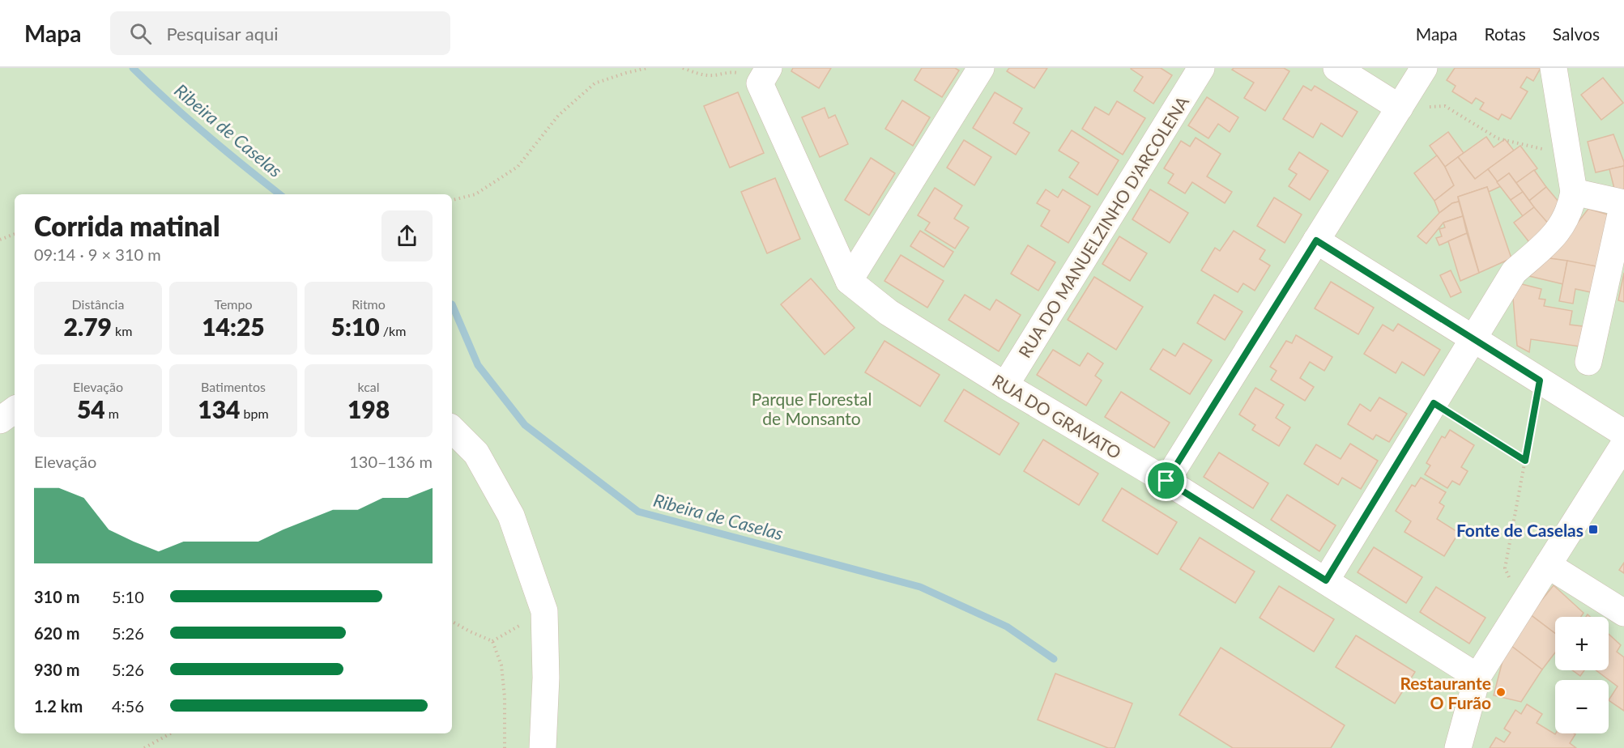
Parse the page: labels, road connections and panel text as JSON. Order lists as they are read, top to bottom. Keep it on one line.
{"streets":{"street":["RUA DO MANUELZINHO D'ARCOLENA","RUA DO GRAVATO"]},"crossings":[["RUA DO MANUELZINHO D'ARCOLENA","RUA DO GRAVATO"]],"water":["Ribeira de Caselas"],"parks":["Parque Florestal de Monsanto"],"places":{"transit":["Fonte de Caselas"],"other":["Restaurante O Furão"]},"page":{"header":"Mapa","search":"Pesquisar aqui","nav":["Mapa","Rotas","Salvos"],"heading":["Corrida matinal","09:14 · 9 × 310 m"],"stats":[["Distância","2.79 km"],["Tempo","14:25"],["Ritmo","5:10 /km"],["Elevação","54 m"],["Batimentos","134 bpm"],["kcal","198"]],"chart":["Elevação","130–136 m"],"list":[{"name":"310 m","note":"5:10"},{"name":"620 m","note":"5:26"},{"name":"930 m","note":"5:26"},{"name":"1.2 km","note":"4:56"}],"map_buttons":["+","−"]}}
